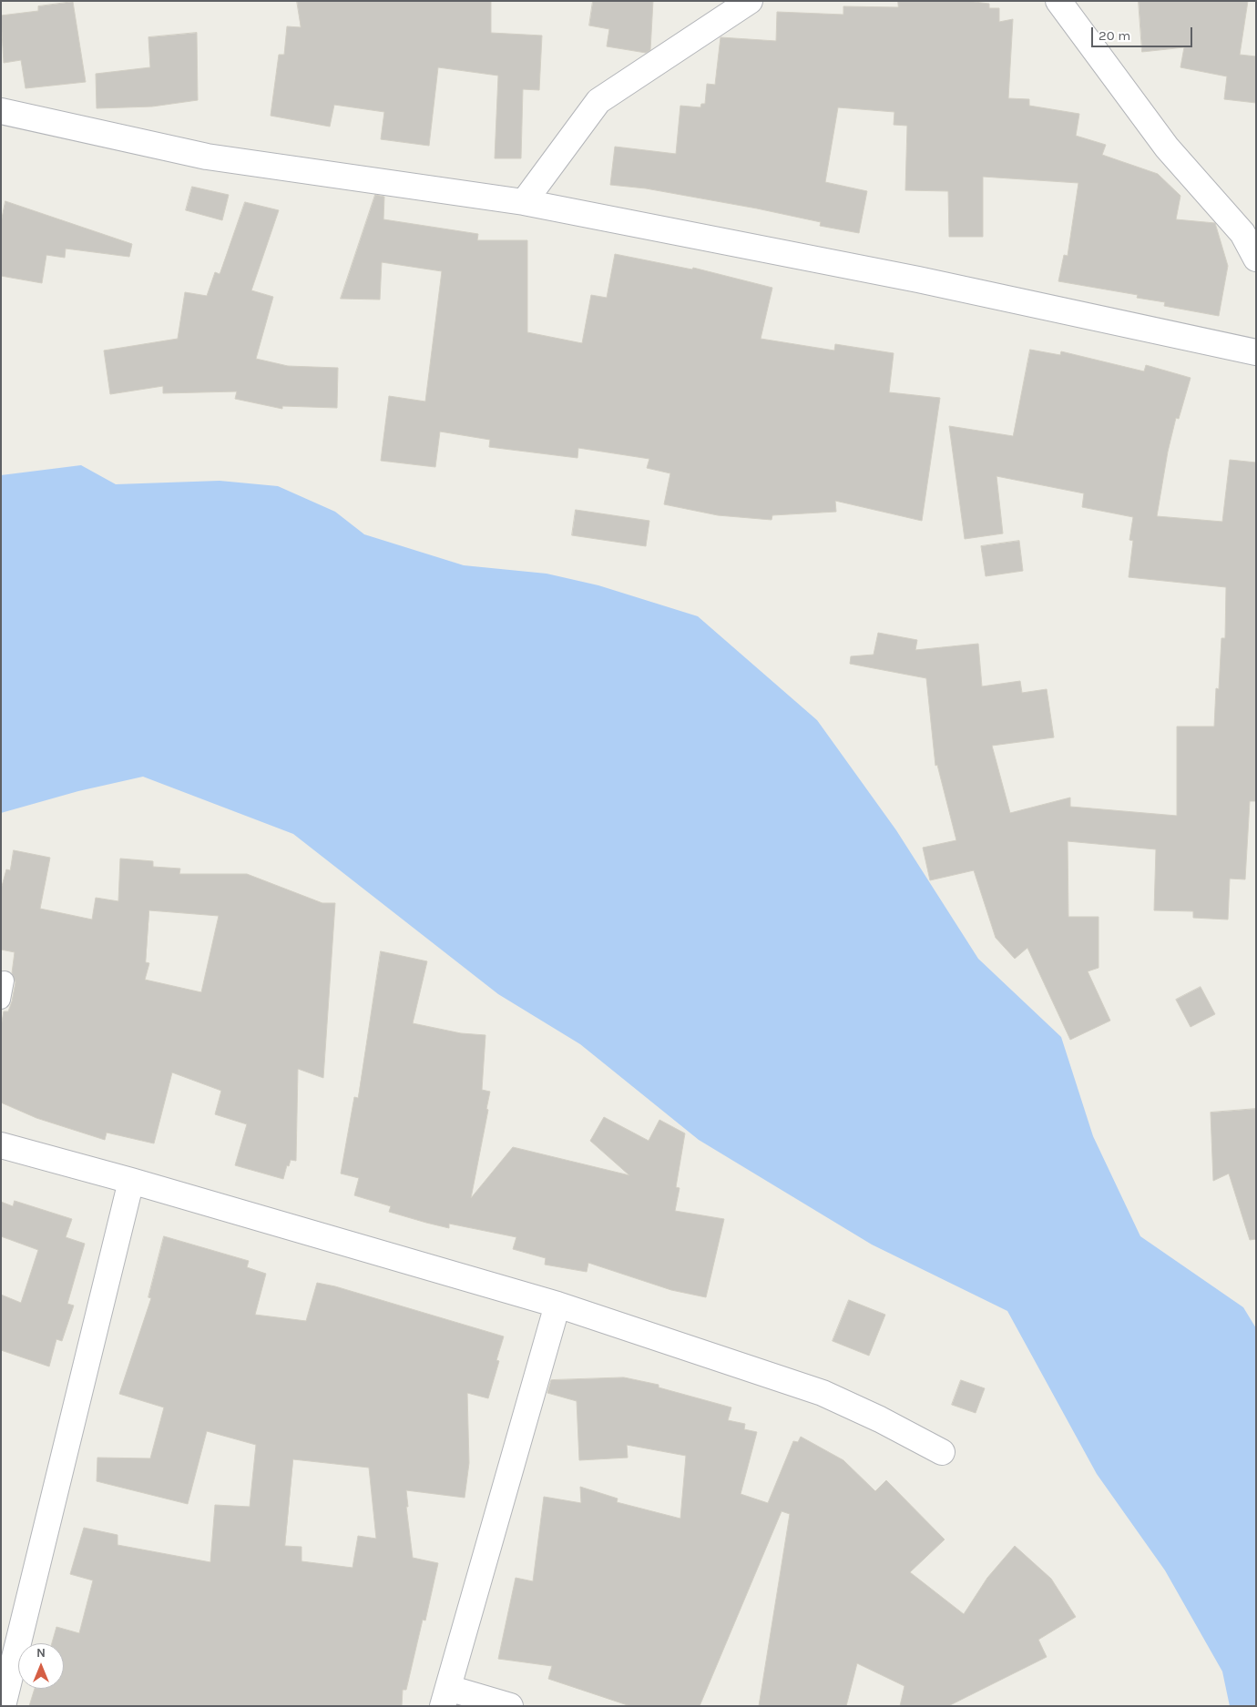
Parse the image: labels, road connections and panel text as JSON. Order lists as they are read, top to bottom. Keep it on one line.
{"scale_bar":"20 m","north":"top"}
